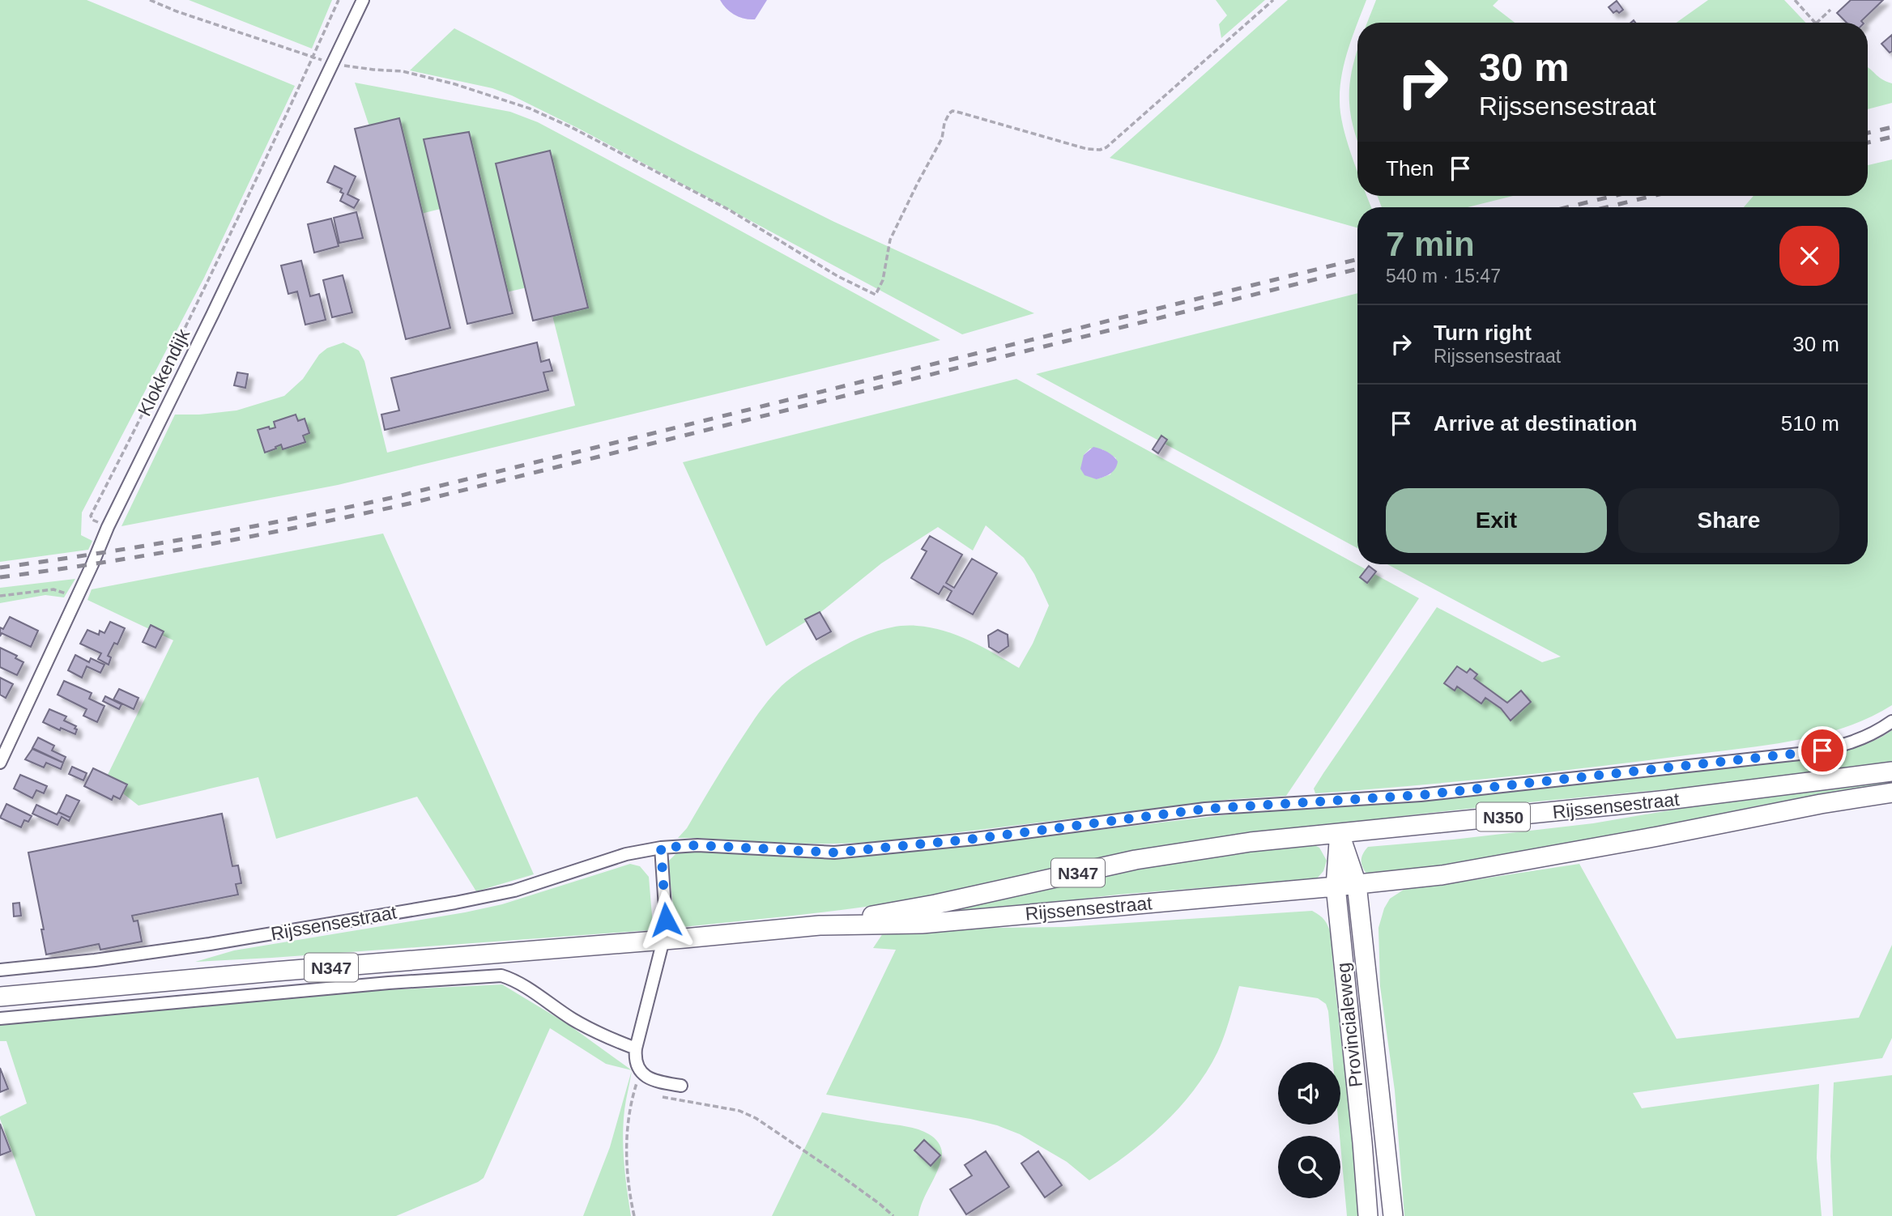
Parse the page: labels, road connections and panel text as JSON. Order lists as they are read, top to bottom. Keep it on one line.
{"streets":{"main road":["Rijssensestraat","N350","N347","Provincialeweg"],"street":["Klokkendijk"]},"crossings":[["Rijssensestraat","Provincialeweg"]],"page":{"turn":["30 m","Rijssensestraat"],"then":"Then","heading":["7 min","540 m · 15:47"],"list":[{"name":"Turn right","note":"Rijssensestraat","value":"30 m"},{"name":"Arrive at destination","value":"510 m"}],"buttons":["Exit","Share"]}}
